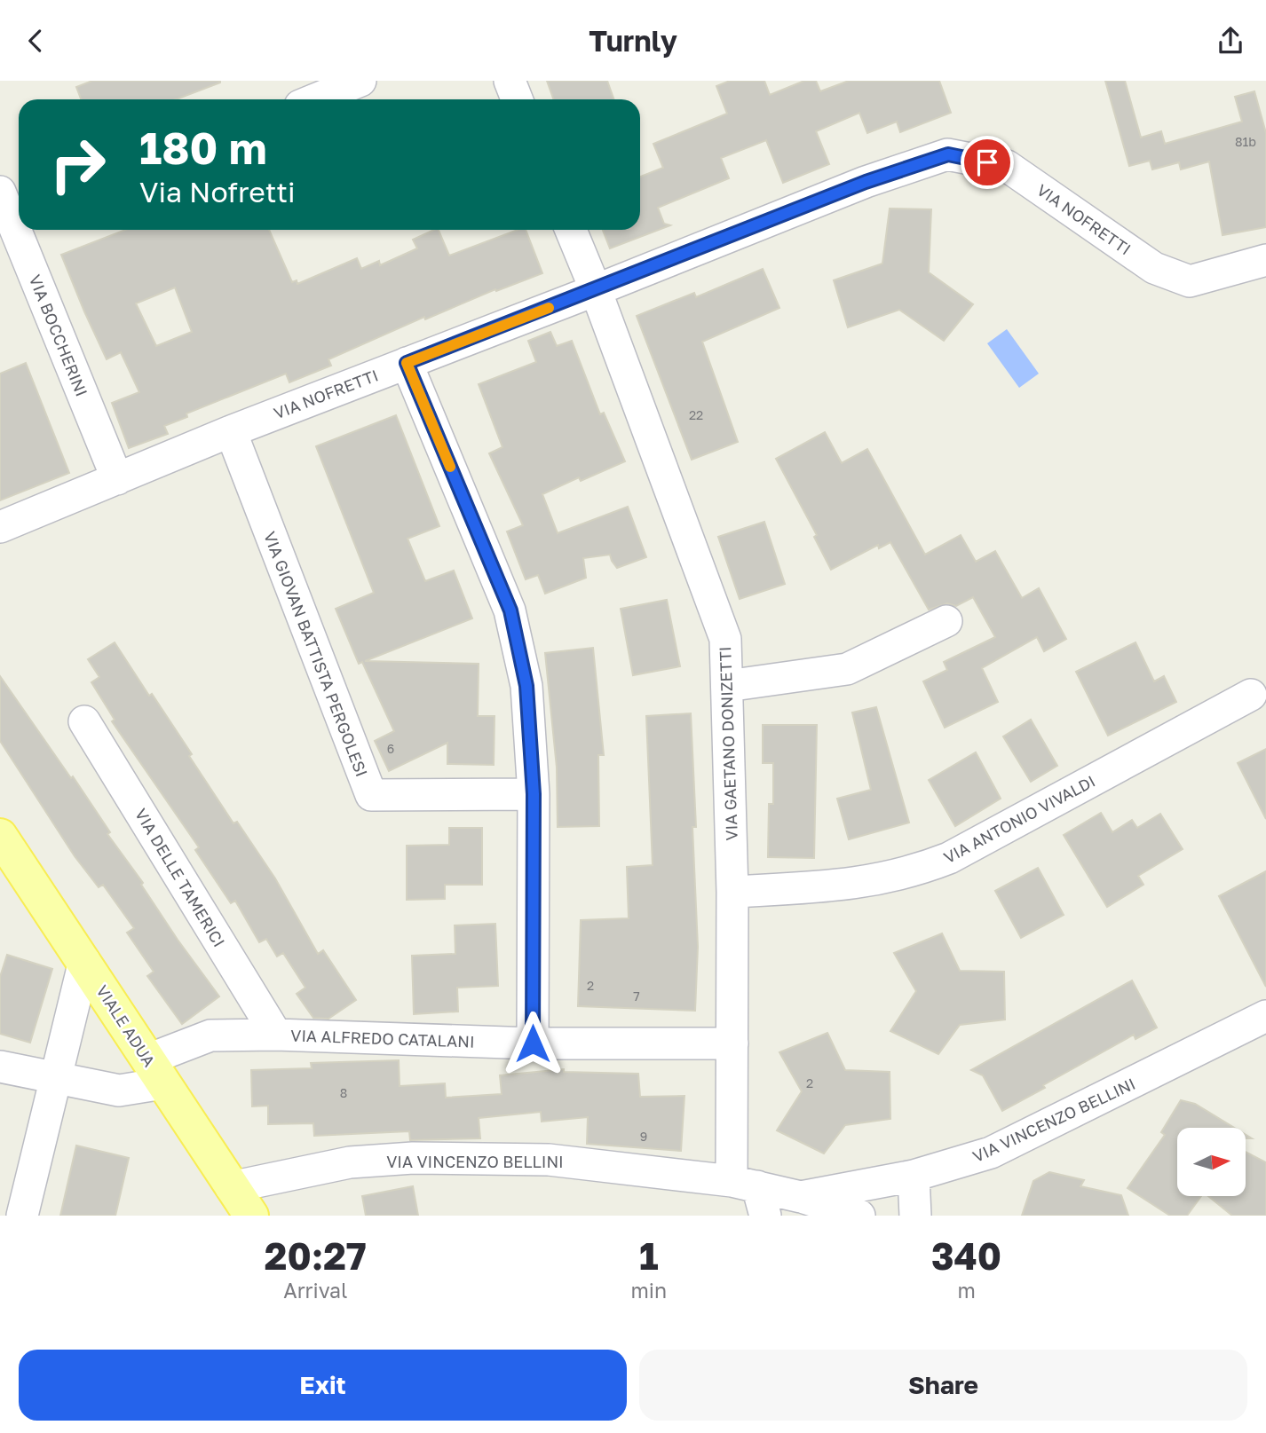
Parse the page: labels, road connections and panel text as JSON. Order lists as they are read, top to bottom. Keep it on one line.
{"streets":{"main road":["VIALE ADUA"],"street":["VIA NOFRETTI","VIA BOCCHERINI","VIA GIOVAN BATTISTA PERGOLESI","VIA GAETANO DONIZETTI","VIA ANTONIO VIVALDI","VIA DELLE TAMERICI","VIA ALFREDO CATALANI","VIA VINCENZO BELLINI"]},"crossings":[["VIA NOFRETTI","VIA BOCCHERINI"],["VIA NOFRETTI","VIA GIOVAN BATTISTA PERGOLESI"],["VIA NOFRETTI","VIA GAETANO DONIZETTI"],["VIA GAETANO DONIZETTI","VIA ANTONIO VIVALDI"],["VIA GAETANO DONIZETTI","VIA ALFREDO CATALANI"],["VIA GAETANO DONIZETTI","VIA VINCENZO BELLINI"],["VIA DELLE TAMERICI","VIA ALFREDO CATALANI"],["VIALE ADUA","VIA ALFREDO CATALANI"],["VIALE ADUA","VIA VINCENZO BELLINI"]],"house_numbers":["81b","22","6","2","7","2","8","9"],"north":"right","page":{"header":"Turnly","turn":["180 m","Via Nofretti"],"eta":["20:27","Arrival","1","min","340","m"],"buttons":["Exit","Share"]}}
